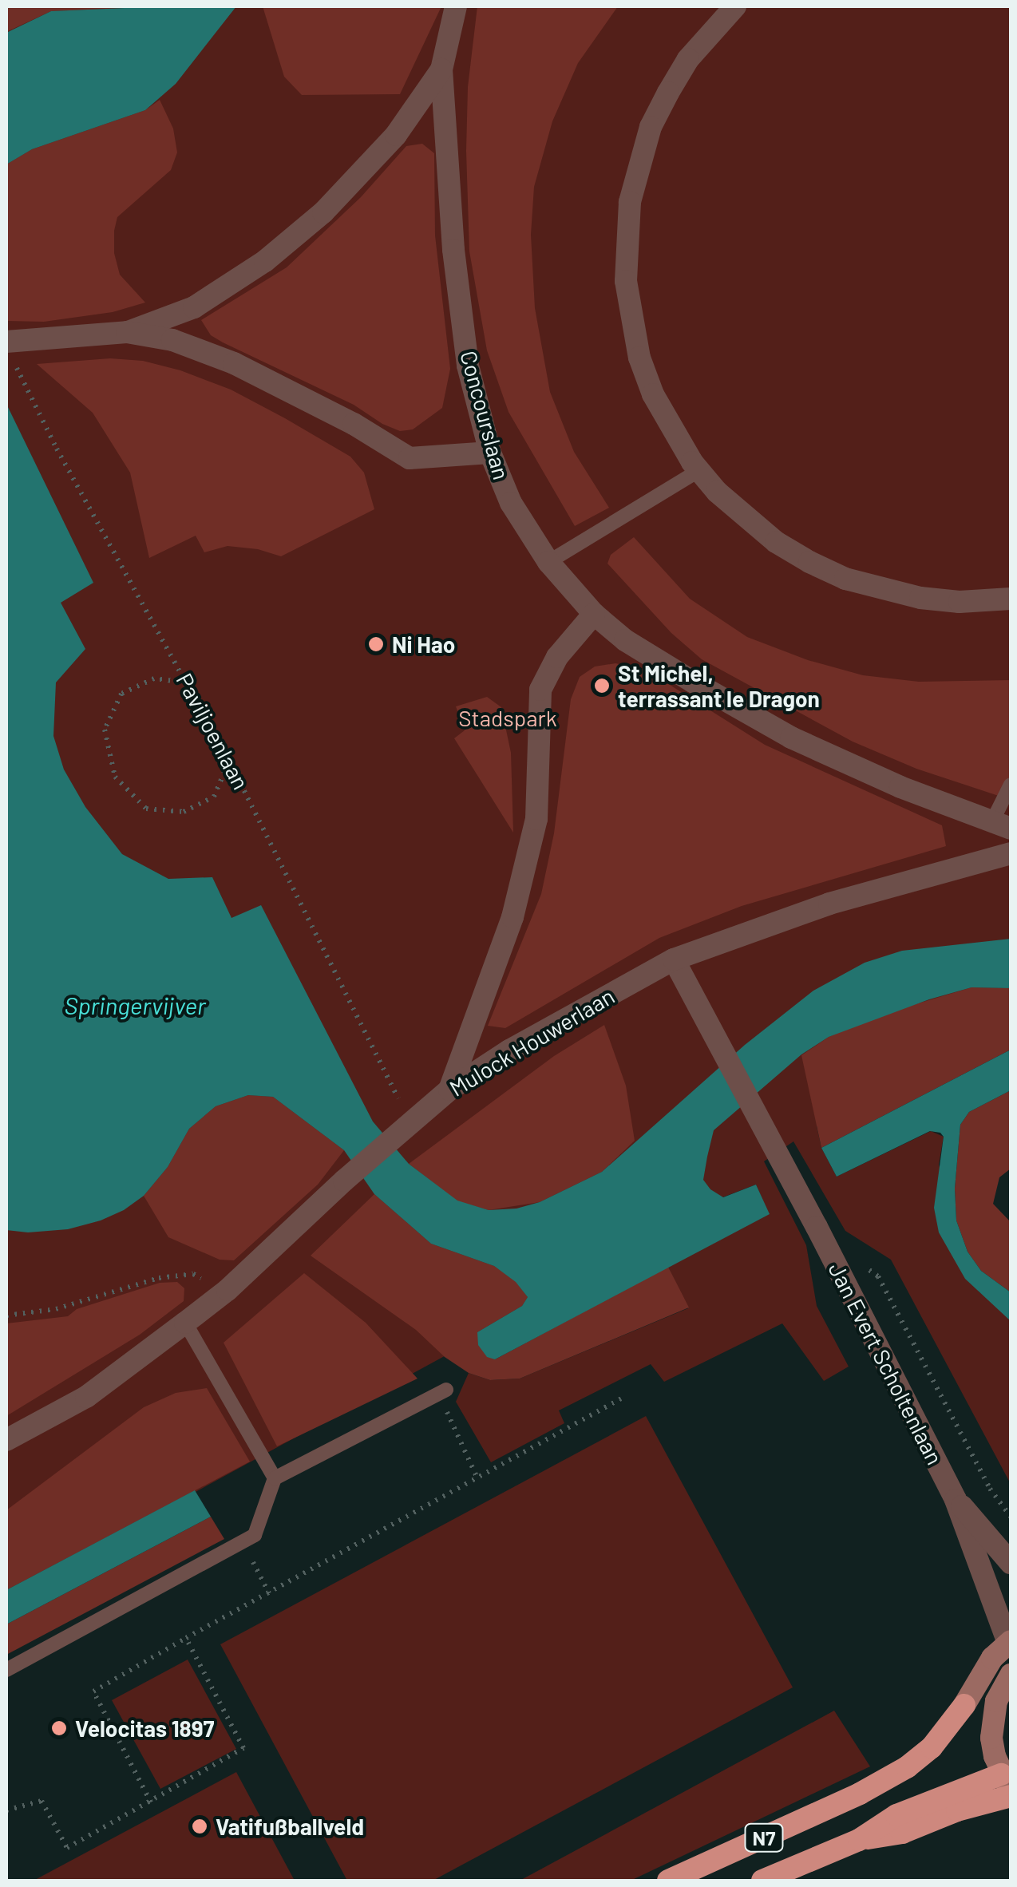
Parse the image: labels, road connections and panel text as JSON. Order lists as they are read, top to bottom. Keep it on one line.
{"streets":{"highway":["N7"],"street":["Concourslaan","Mulock Houwerlaan","Jan Evert Scholtenlaan"],"path":["Paviljoenlaan"]},"crossings":[["Paviljoenlaan","Mulock Houwerlaan"],["Mulock Houwerlaan","Jan Evert Scholtenlaan"]],"water":["Springervijver"],"parks":["Stadspark"],"places":["Ni Hao","St Michel, terrassant le Dragon","Velocitas 1897","Vatifußballveld"]}
